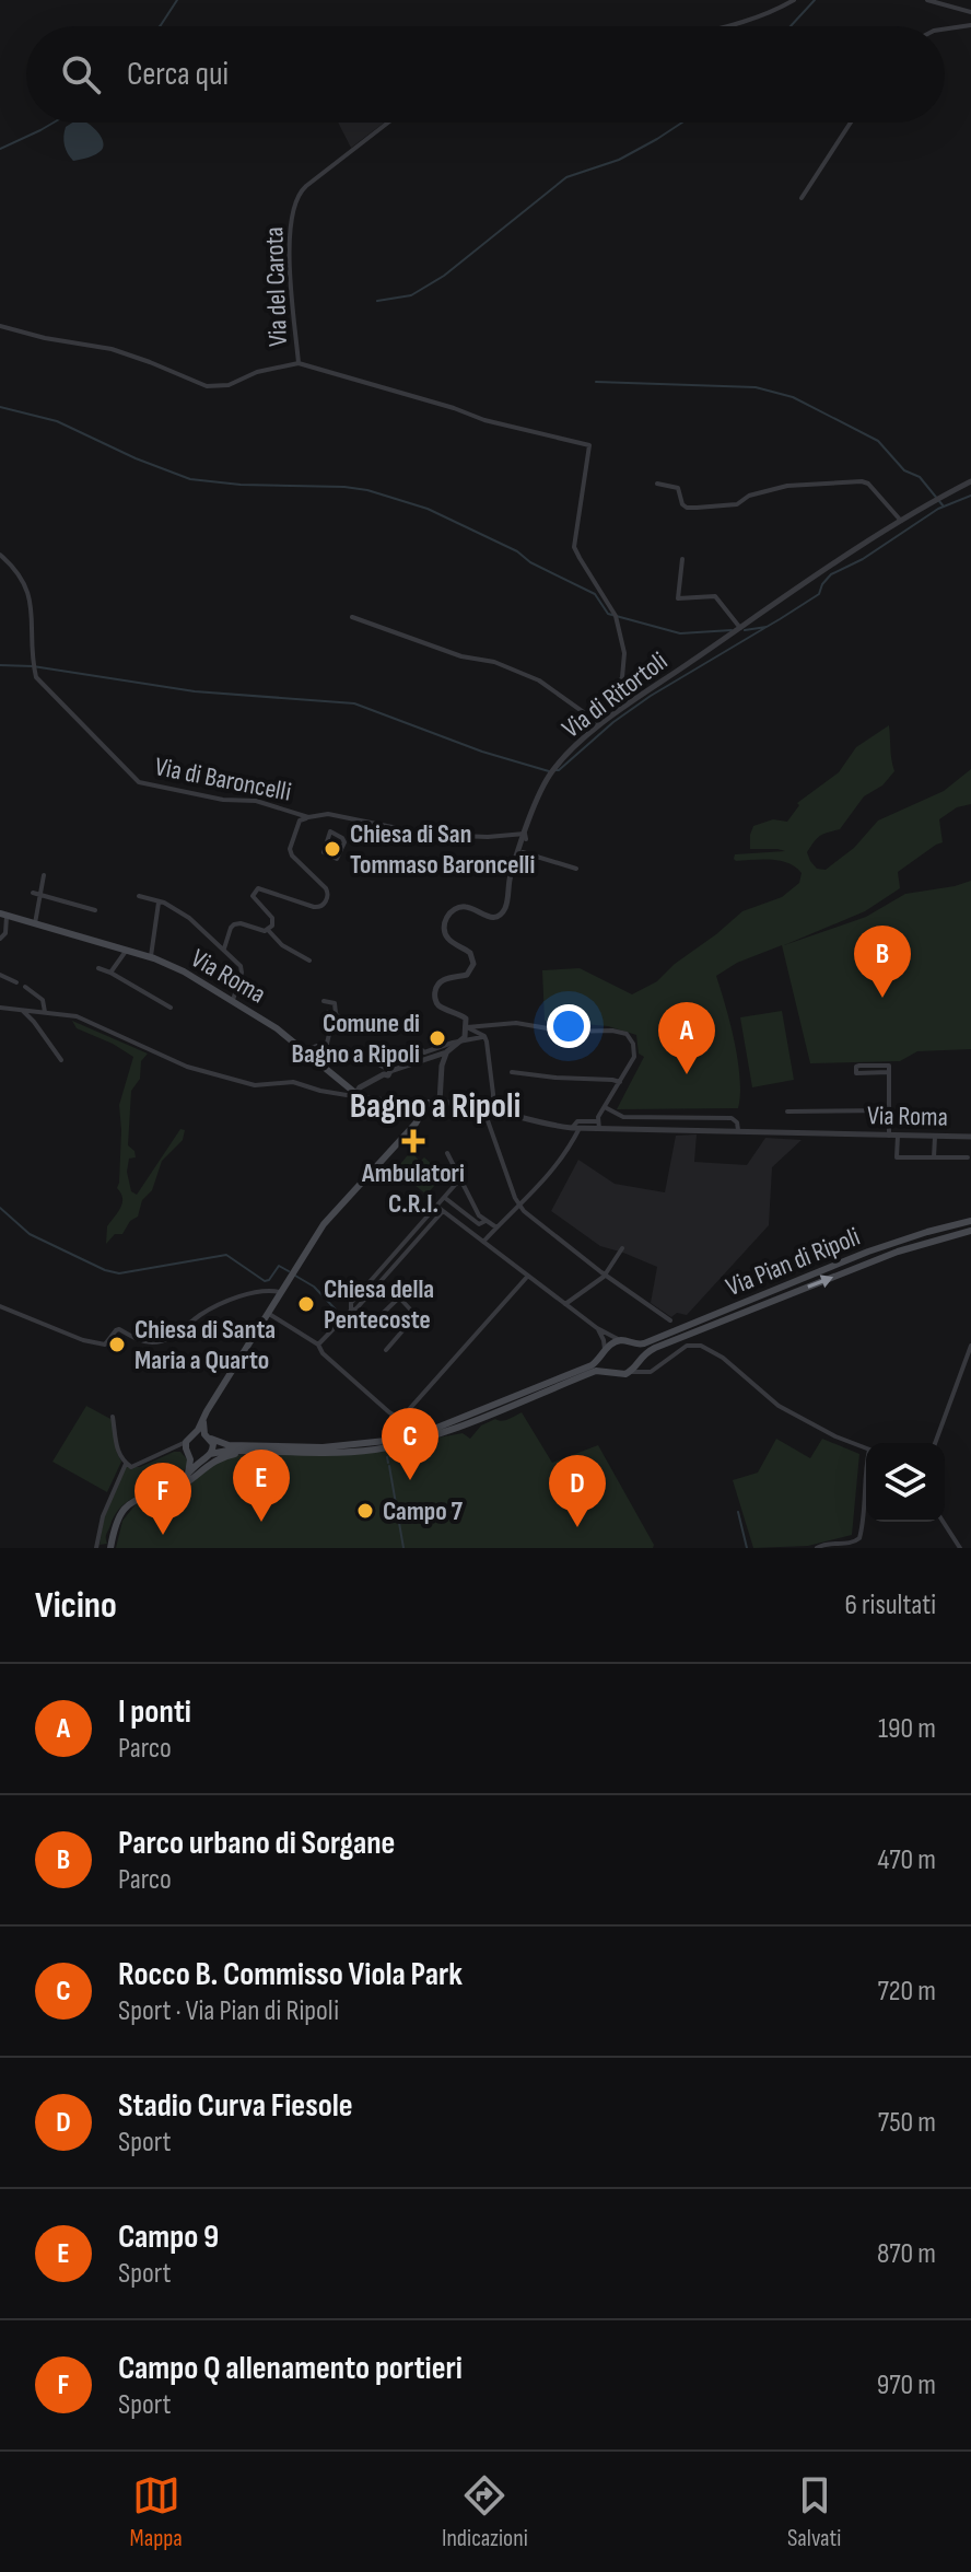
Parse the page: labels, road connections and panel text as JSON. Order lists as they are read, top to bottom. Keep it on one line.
{"streets":{"main road":["Via Roma","Via Pian di Ripoli"],"street":["Via del Carota","Via di Ritortoli","Via di Baroncelli"]},"crossings":[["Via di Ritortoli","Via di Baroncelli"]],"districts":["Bagno a Ripoli"],"places":{"other":["Chiesa di San Tommaso Baroncelli","Comune di Bagno a Ripoli","Chiesa della Pentecoste","Chiesa di Santa Maria a Quarto","Campo 7"],"health":["Ambulatori C.R.I."]},"page":{"search":"Cerca qui","pins":["B","A","C","E","D","F"],"heading":["Vicino","6 risultati"],"list":[{"mark":"A","name":"I ponti","note":"Parco","value":"190 m"},{"mark":"B","name":"Parco urbano di Sorgane","note":"Parco","value":"470 m"},{"mark":"C","name":"Rocco B. Commisso Viola Park","note":"Sport · Via Pian di Ripoli","value":"720 m"},{"mark":"D","name":"Stadio Curva Fiesole","note":"Sport","value":"750 m"},{"mark":"E","name":"Campo 9","note":"Sport","value":"870 m"},{"mark":"F","name":"Campo Q allenamento portieri","note":"Sport","value":"970 m"}],"nav":["Mappa","Indicazioni","Salvati"]}}
